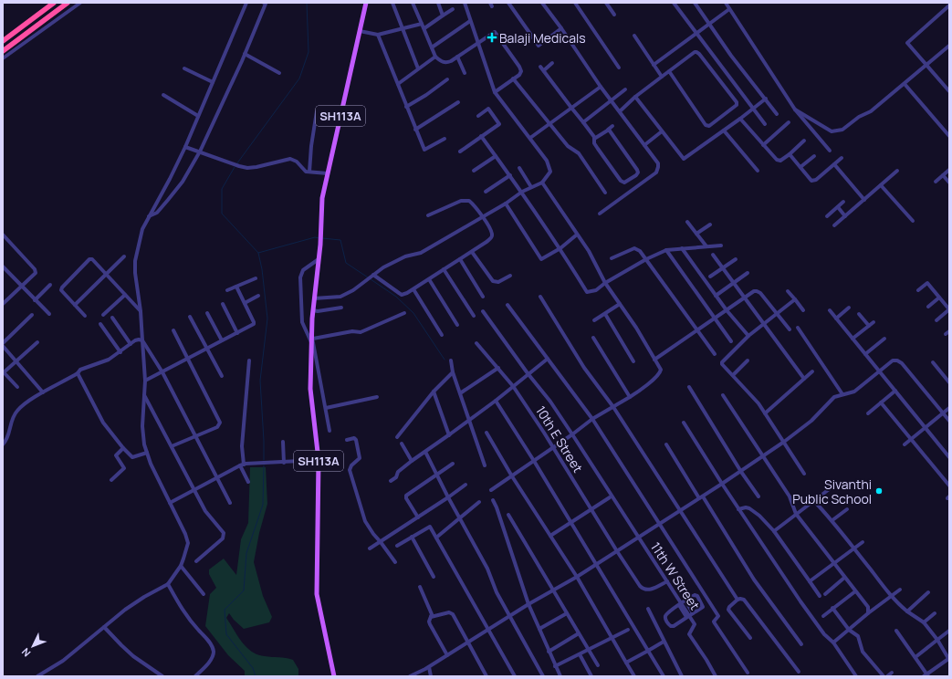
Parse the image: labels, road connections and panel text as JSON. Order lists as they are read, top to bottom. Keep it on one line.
{"streets":{"main road":["SH113A"],"street":["10th E Street","11th W Street"]},"crossings":[["10th E Street","11th W Street"]],"places":{"health":["Balaji Medicals"],"other":["Sivanthi Public School"]},"north":"bottom left"}
